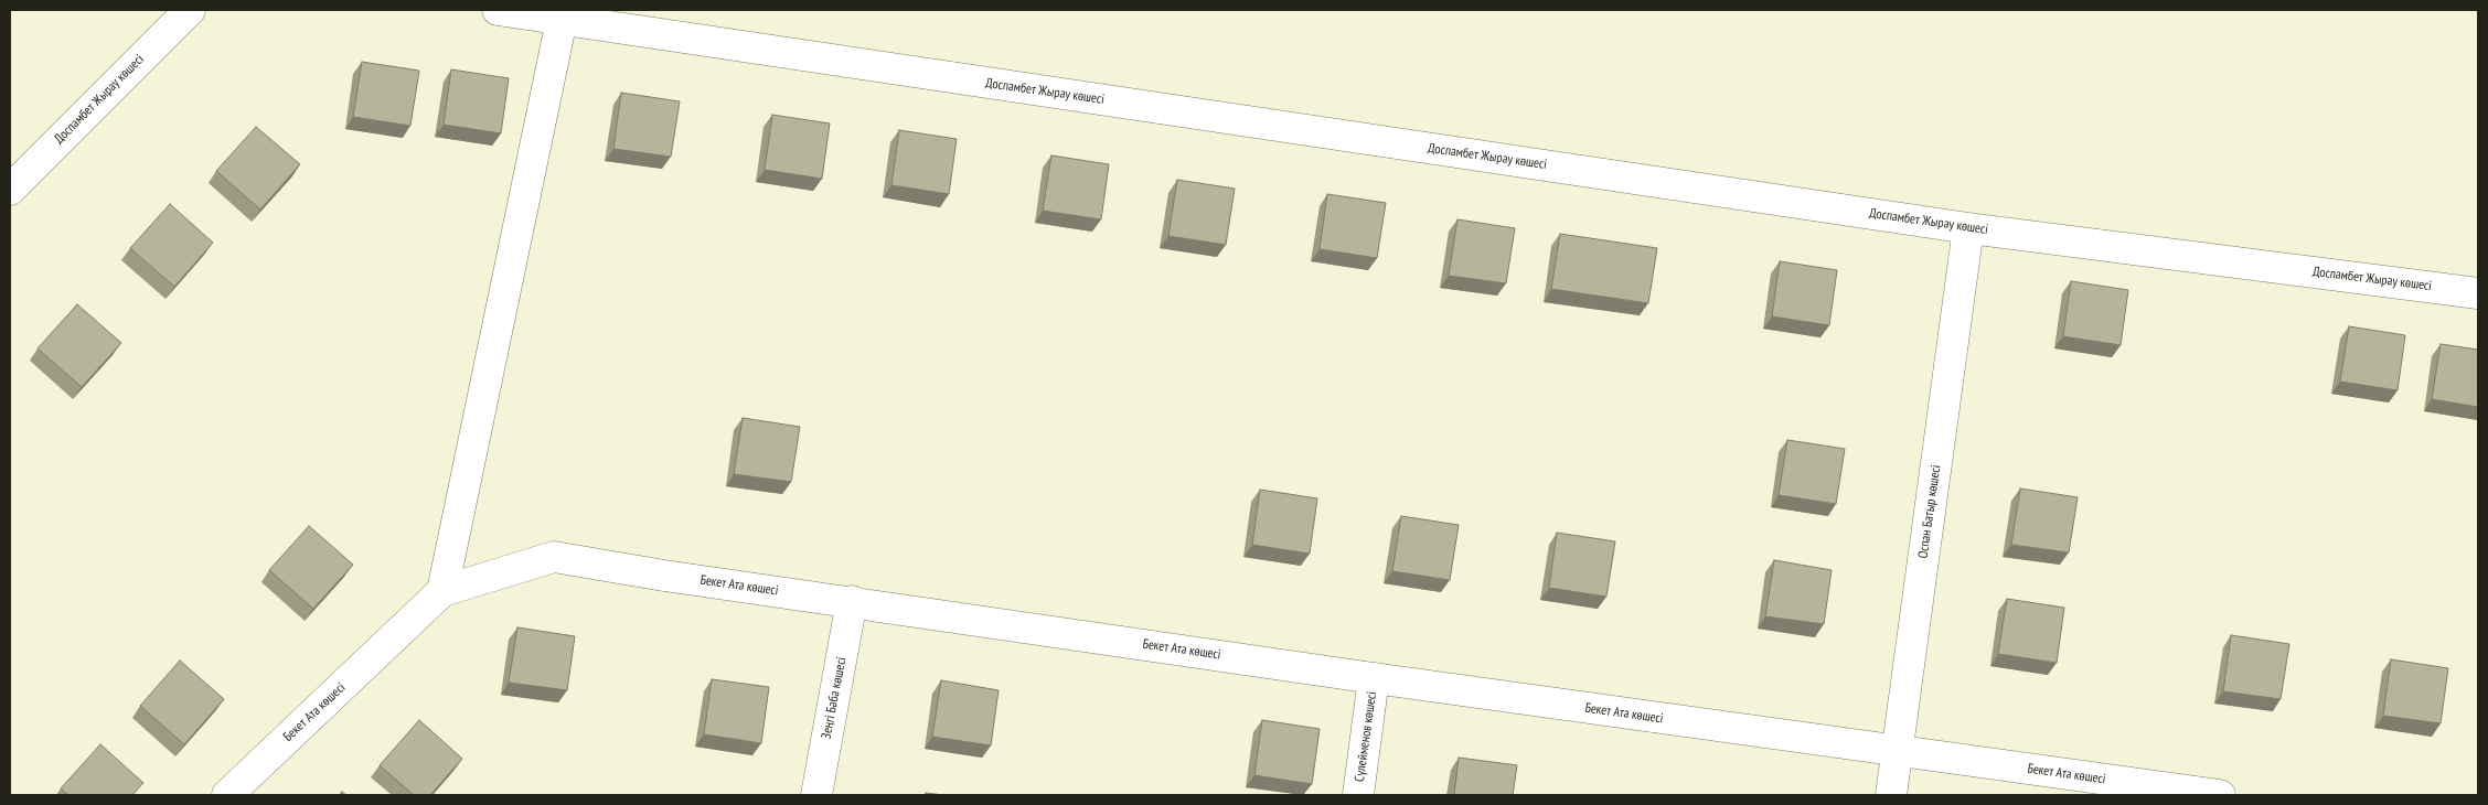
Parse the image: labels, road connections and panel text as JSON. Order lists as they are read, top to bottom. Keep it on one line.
{"streets":{"street":["Доспамбет Жырау көшесі","Оспан Батыр көшесі","Бекет Ата көшесі","Зеңгі Баба көшесі","Сүлейменов көшесі"]},"crossings":[["Доспамбет Жырау көшесі","Оспан Батыр көшесі"],["Оспан Батыр көшесі","Бекет Ата көшесі"],["Бекет Ата көшесі","Зеңгі Баба көшесі"],["Бекет Ата көшесі","Сүлейменов көшесі"]]}
